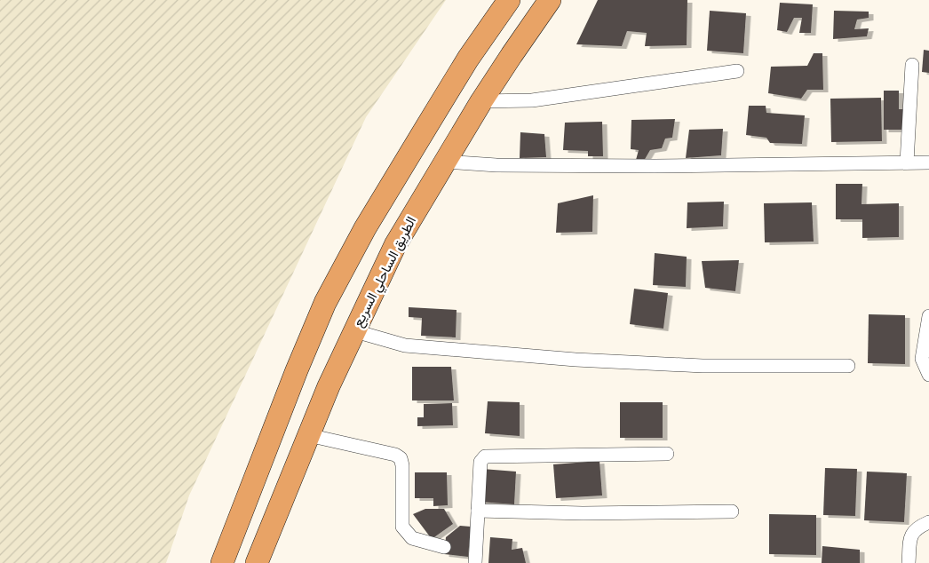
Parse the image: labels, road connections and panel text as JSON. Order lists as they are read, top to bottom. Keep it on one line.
{"streets":{"highway":["الطريق الساحلي السريع"]}}
